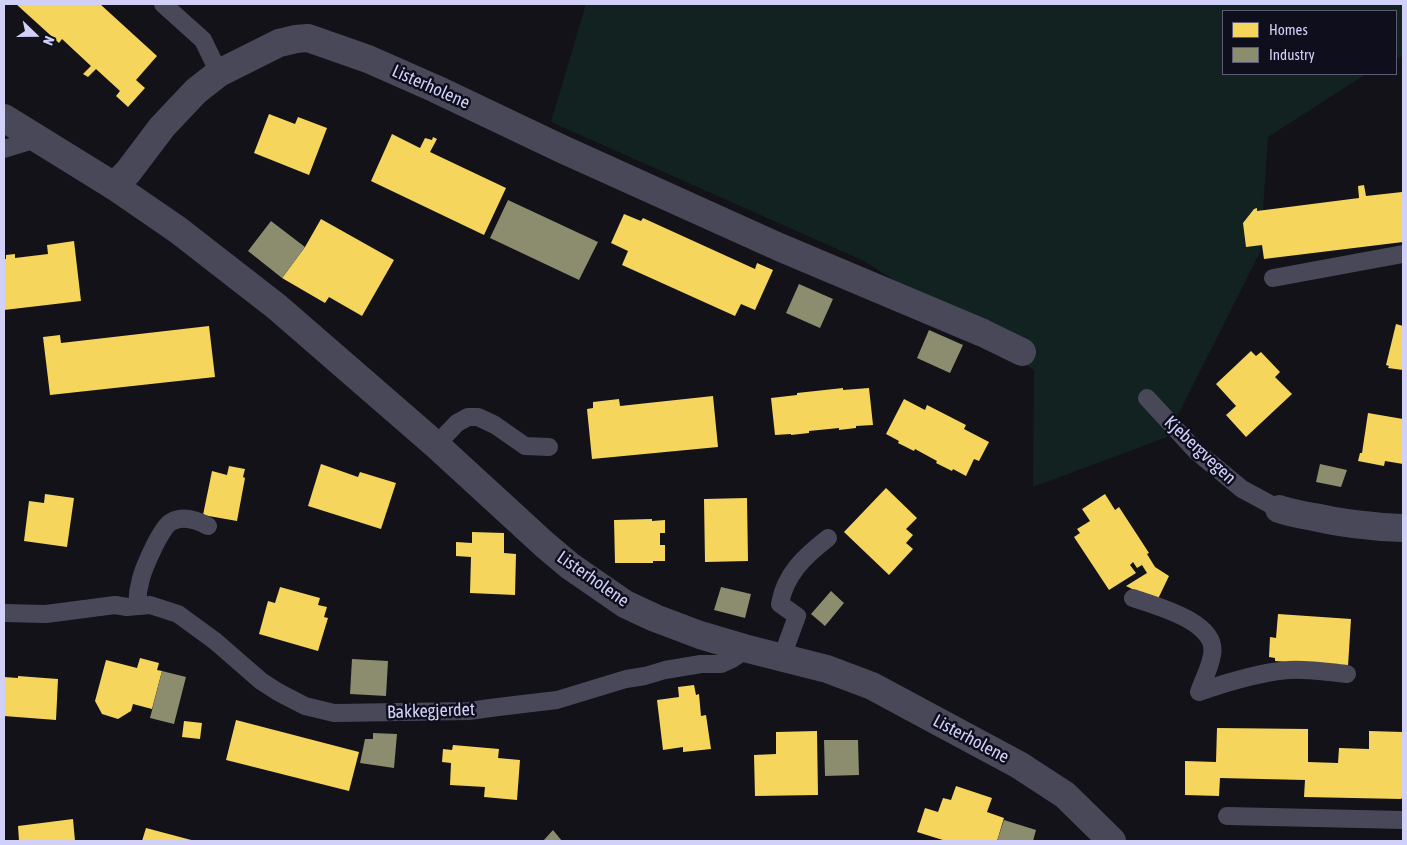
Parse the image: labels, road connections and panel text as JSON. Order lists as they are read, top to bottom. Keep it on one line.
{"streets":{"street":["Listerholene","Kjebergvegen"],"lane":["Bakkegjerdet"]},"crossings":[["Listerholene","Bakkegjerdet"]],"legend":["Homes","Industry"],"north":"right"}
